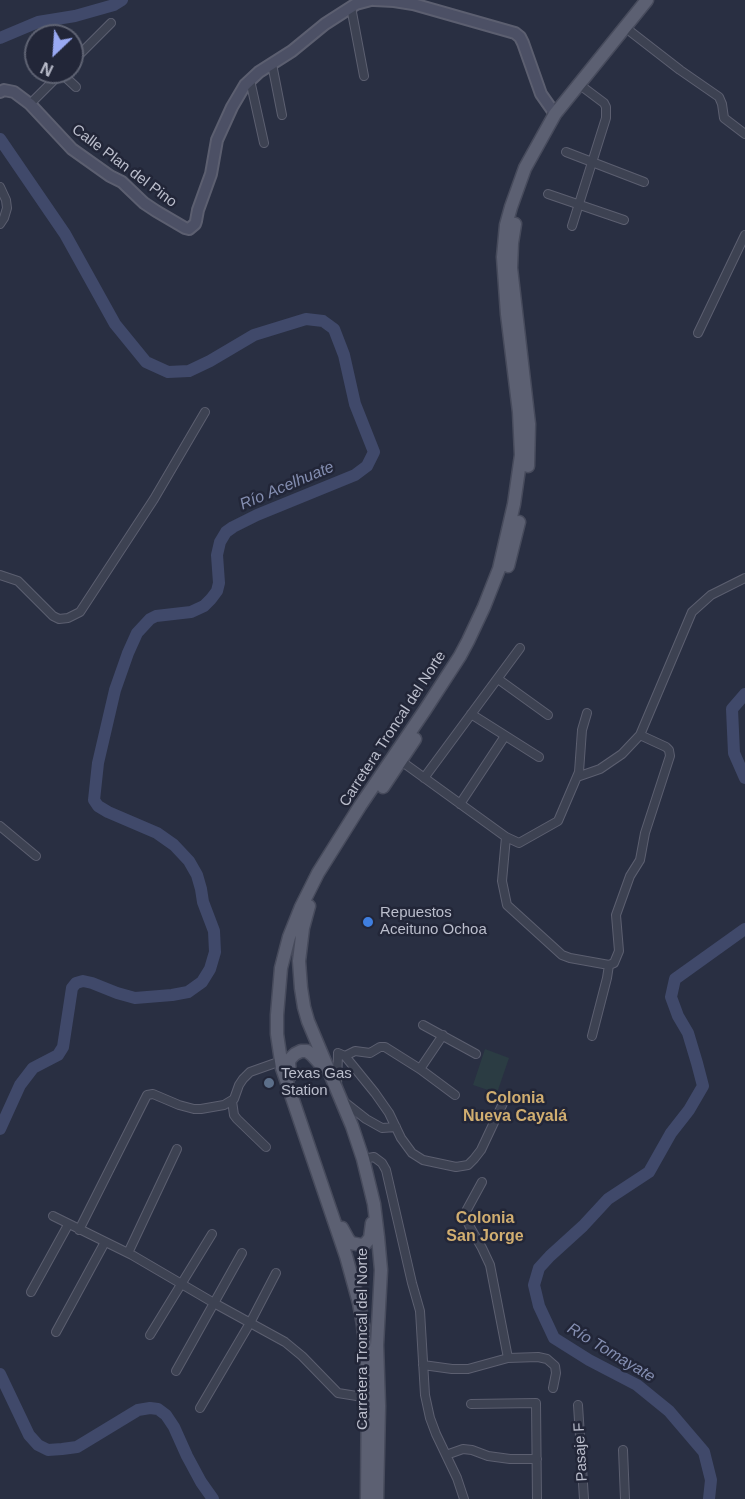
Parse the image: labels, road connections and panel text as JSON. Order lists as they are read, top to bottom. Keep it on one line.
{"streets":{"main road":["Carretera Troncal del Norte"],"street":["Calle Plan del Pino","Pasaje F"]},"crossings":[["Calle Plan del Pino","Carretera Troncal del Norte"]],"districts":["Colonia Nueva Cayalá","Colonia San Jorge"],"water":["Río Acelhuate","Río Tomayate"],"places":["Repuestos Aceituno Ochoa","Texas Gas Station"],"north":"bottom left"}
